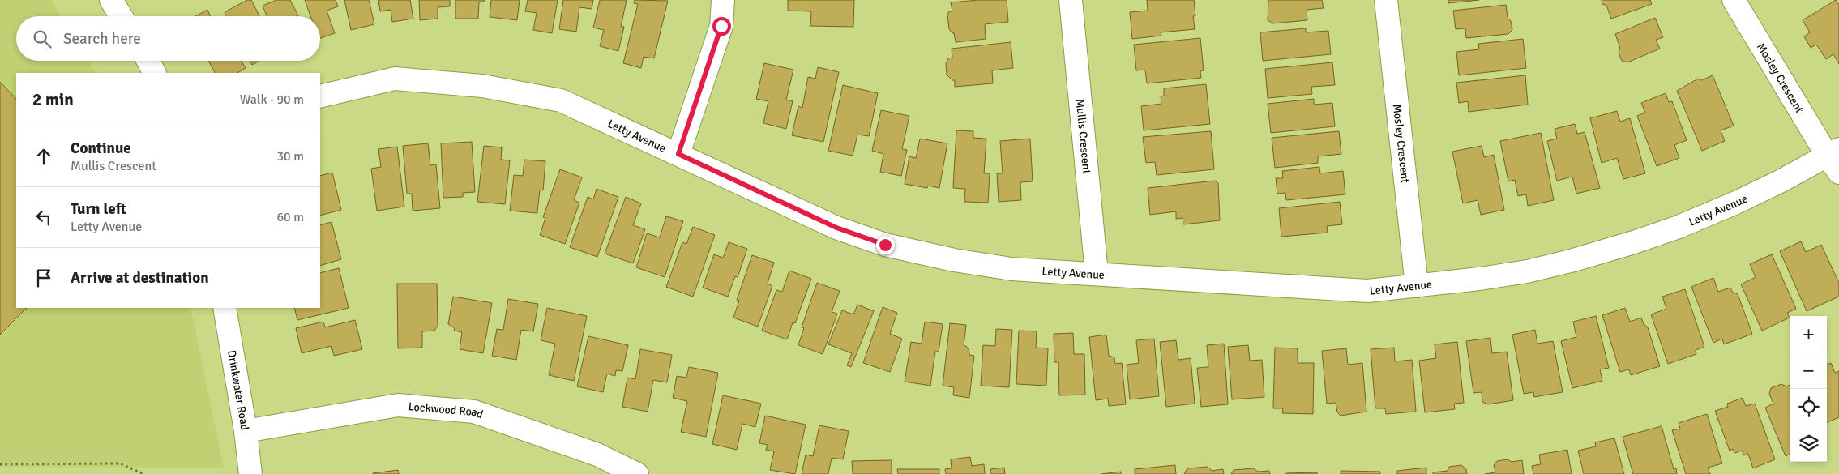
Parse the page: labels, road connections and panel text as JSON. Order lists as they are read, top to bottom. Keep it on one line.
{"streets":{"street":["Mosley Crescent","Letty Avenue","Mullis Crescent","Drinkwater Road","Lockwood Road"]},"crossings":[["Mosley Crescent","Letty Avenue"],["Letty Avenue","Mullis Crescent"],["Drinkwater Road","Lockwood Road"]],"page":{"search":"Search here","heading":["2 min","Walk · 90 m"],"list":[["Continue","Mullis Crescent","30 m"],["Turn left","Letty Avenue","60 m"],"Arrive at destination"],"map_buttons":["+","−"]}}
